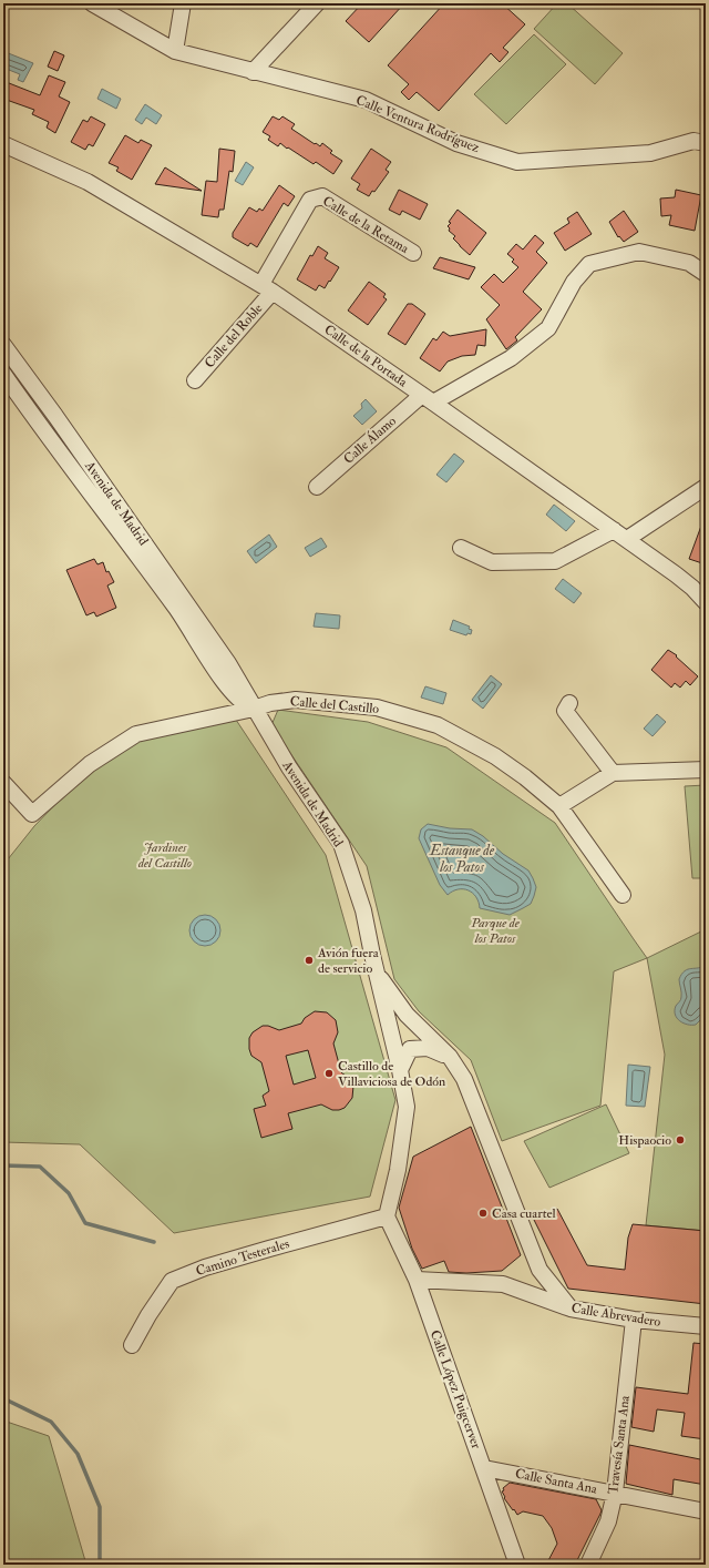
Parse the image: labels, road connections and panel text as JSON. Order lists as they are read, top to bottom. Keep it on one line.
{"streets":{"street":["Calle Ventura Rodríguez","Calle de la Retama","Calle del Roble","Calle de la Portada","Calle Álamo","Avenida de Madrid","Calle del Castillo","Camino Testerales","Calle Abrevadero","Calle López Puigcerver","Travesía Santa Ana","Calle Santa Ana"]},"crossings":[["Calle de la Retama","Calle del Roble"],["Calle de la Retama","Calle de la Portada"],["Calle del Roble","Calle de la Portada"],["Calle de la Portada","Calle Álamo"],["Avenida de Madrid","Calle del Castillo"],["Avenida de Madrid","Camino Testerales"],["Avenida de Madrid","Calle López Puigcerver"],["Camino Testerales","Calle López Puigcerver"],["Calle Abrevadero","Calle López Puigcerver"],["Calle Abrevadero","Travesía Santa Ana"],["Calle López Puigcerver","Calle Santa Ana"],["Travesía Santa Ana","Calle Santa Ana"]],"water":["Estanque de los Patos"],"parks":["Jardines del Castillo","Parque de los Patos"],"places":["Avión fuera de servicio","Castillo de Villaviciosa de Odón","Hispaocio","Casa cuartel"]}
